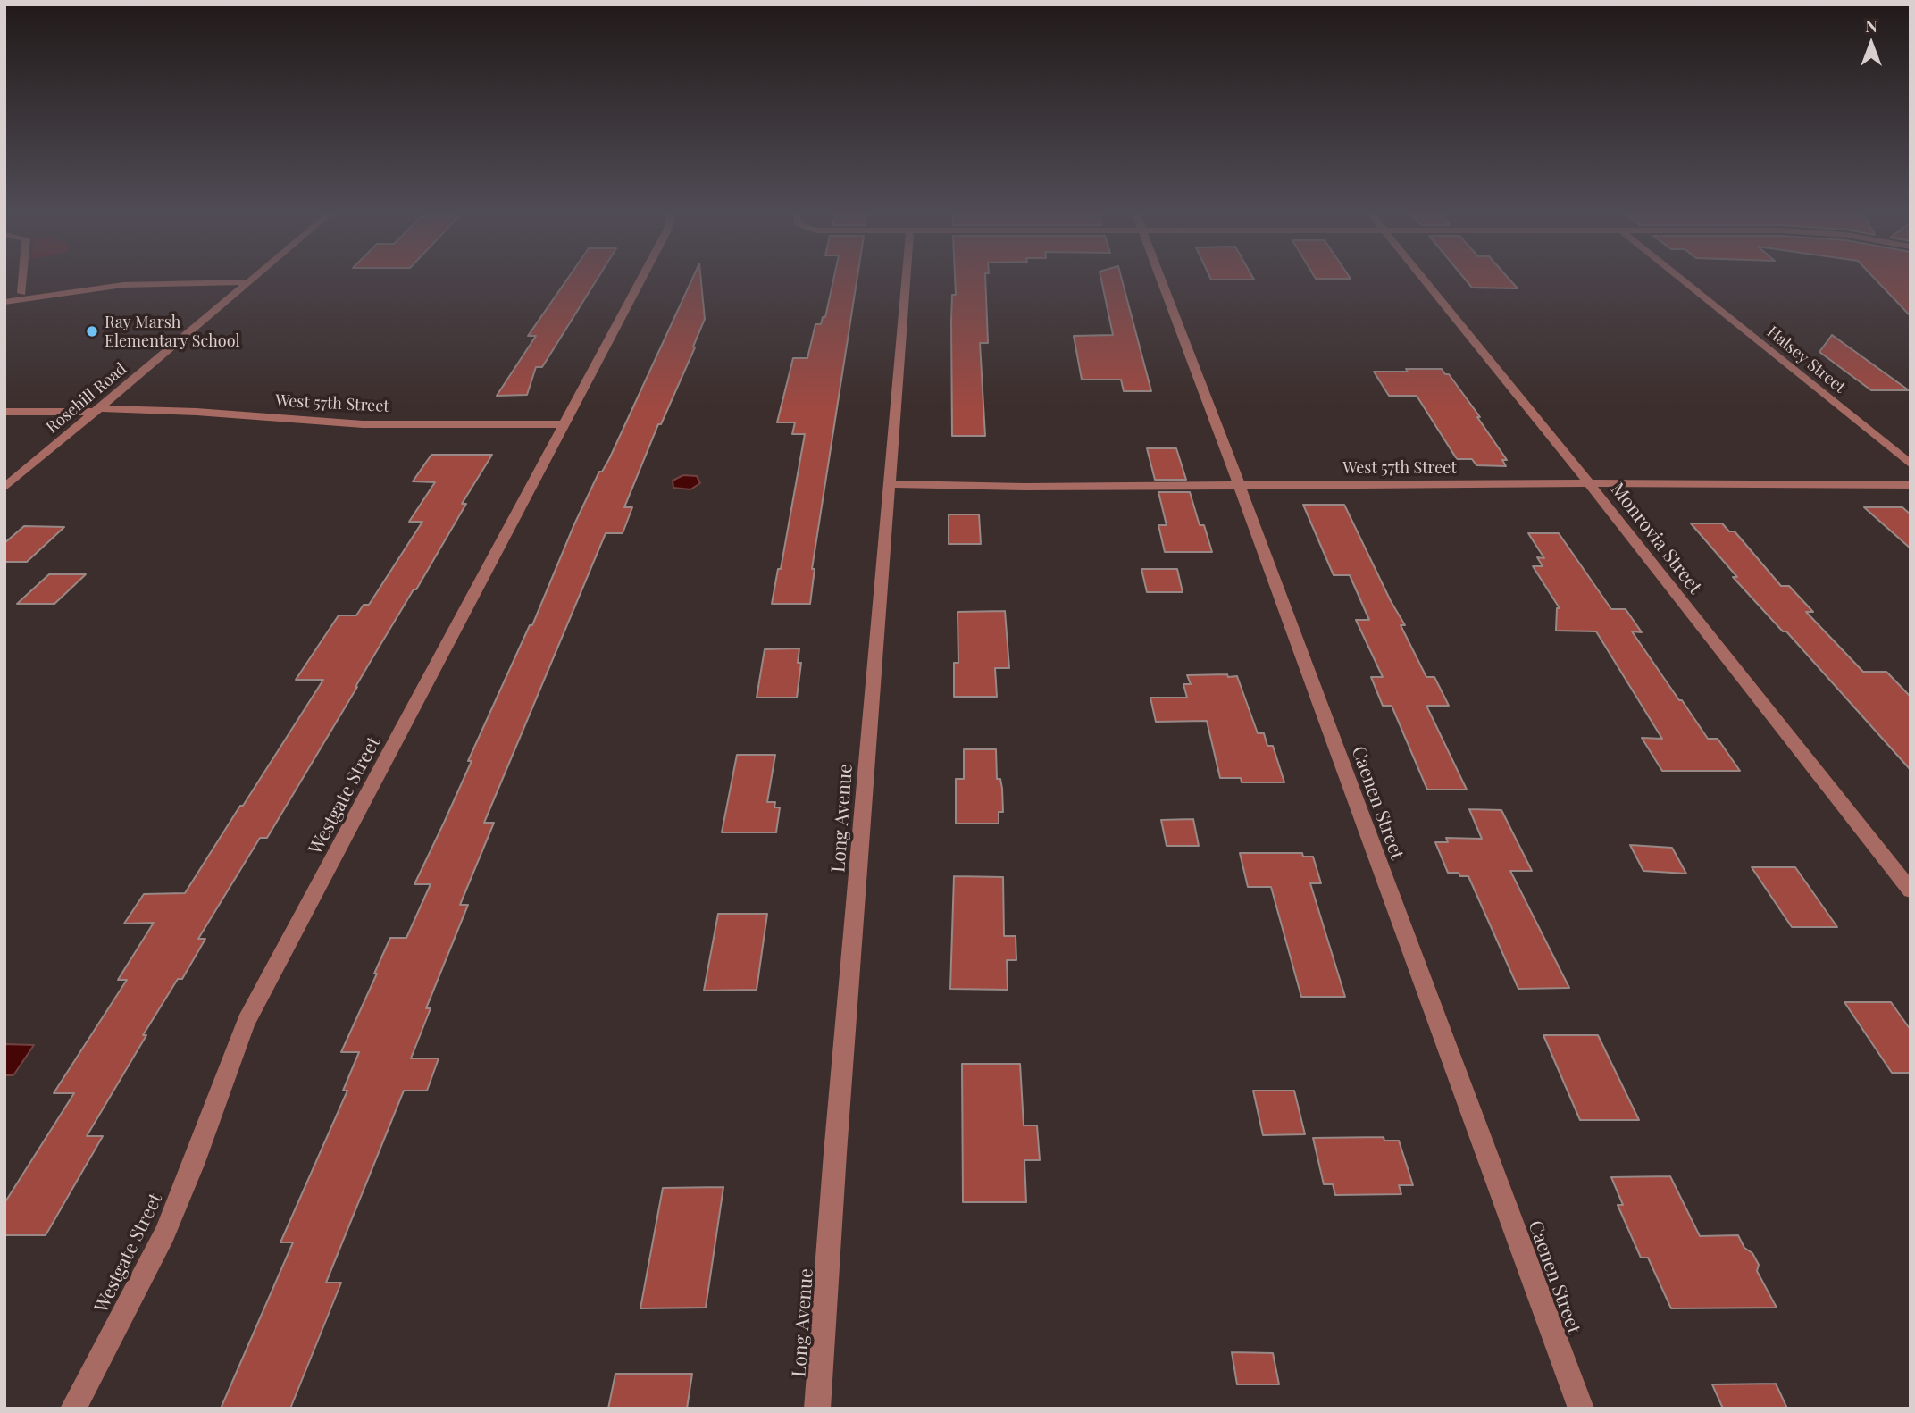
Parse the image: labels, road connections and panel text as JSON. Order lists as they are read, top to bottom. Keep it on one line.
{"streets":{"street":["Halsey Street","Rosehill Road","West 57th Street","Monrovia Street","Westgate Street","Caenen Street","Long Avenue"]},"crossings":[["Rosehill Road","West 57th Street"],["West 57th Street","Monrovia Street"],["West 57th Street","Westgate Street"],["West 57th Street","Caenen Street"],["West 57th Street","Long Avenue"]],"places":["Ray Marsh Elementary School"],"north":"top"}
